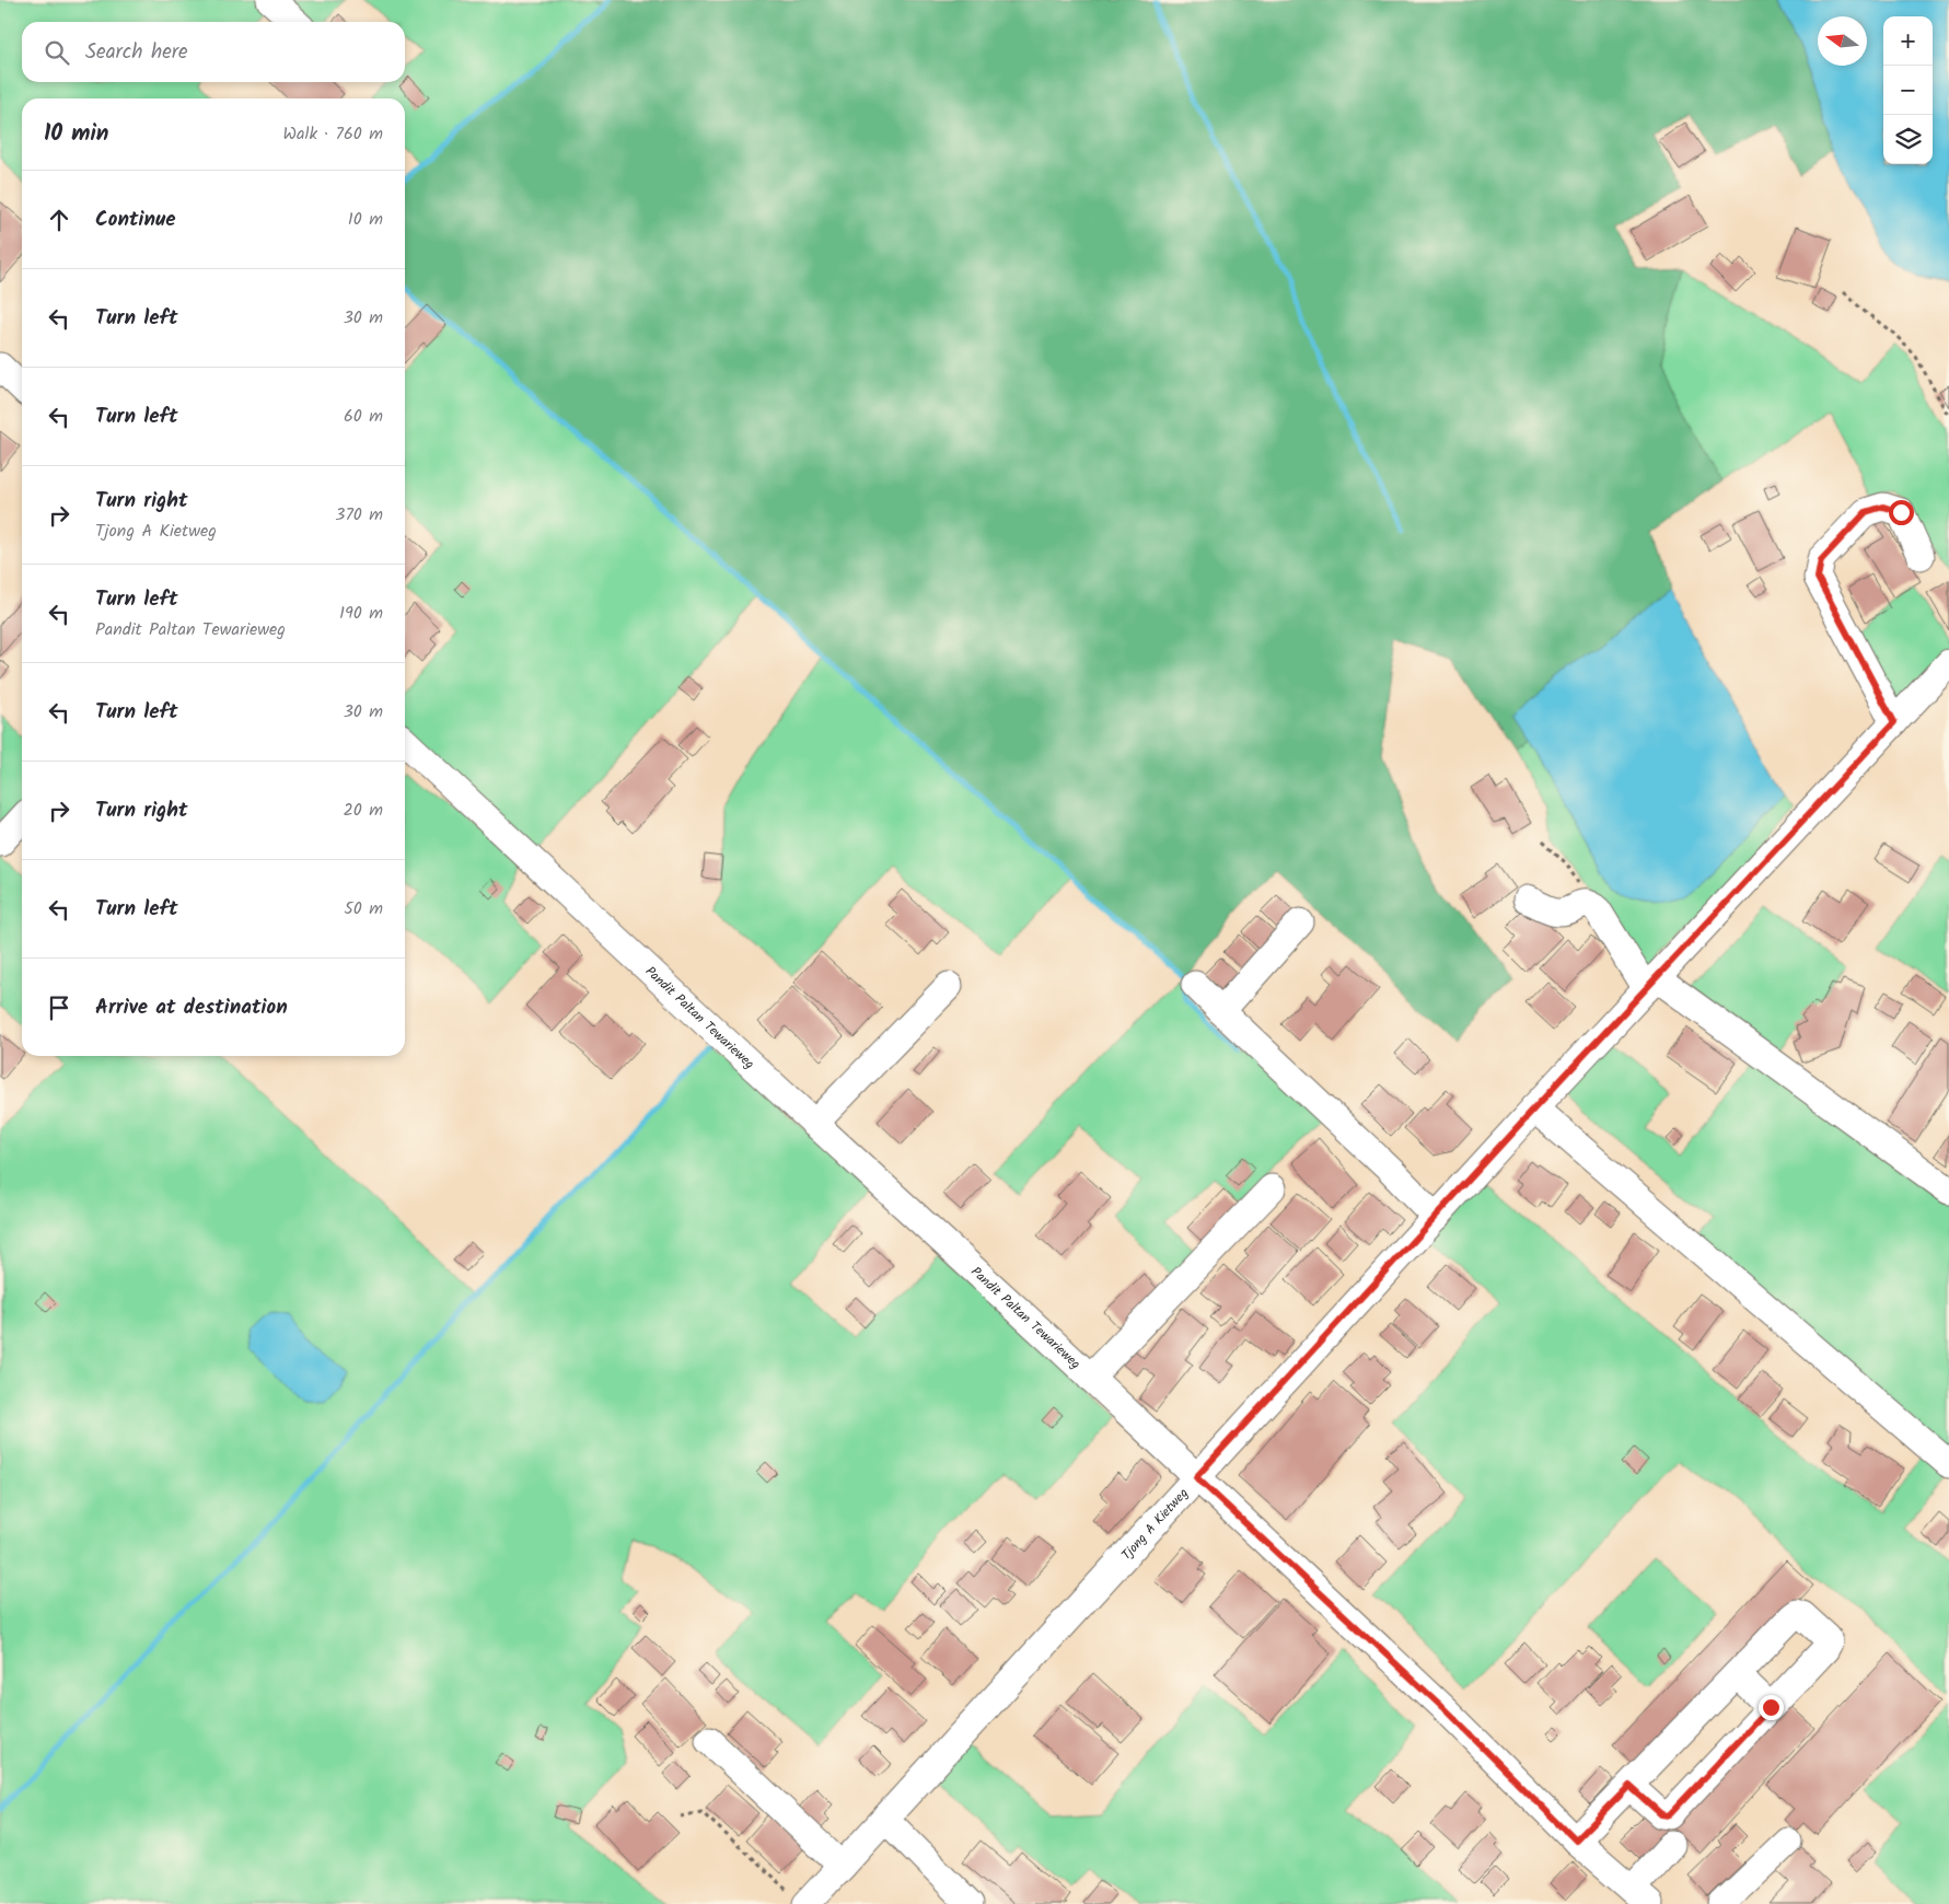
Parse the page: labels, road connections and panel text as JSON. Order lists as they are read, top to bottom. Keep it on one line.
{"streets":{"street":["Pandit Paltan Tewarieweg","Tjong A Kietweg"]},"crossings":[["Pandit Paltan Tewarieweg","Tjong A Kietweg"]],"north":"left","page":{"map_buttons":["+","−"],"search":"Search here","heading":["10 min","Walk · 760 m"],"list":[["Continue","10 m"],["Turn left","30 m"],["Turn left","60 m"],["Turn right","Tjong A Kietweg","370 m"],["Turn left","Pandit Paltan Tewarieweg","190 m"],["Turn left","30 m"],["Turn right","20 m"],["Turn left","50 m"],"Arrive at destination"]}}
